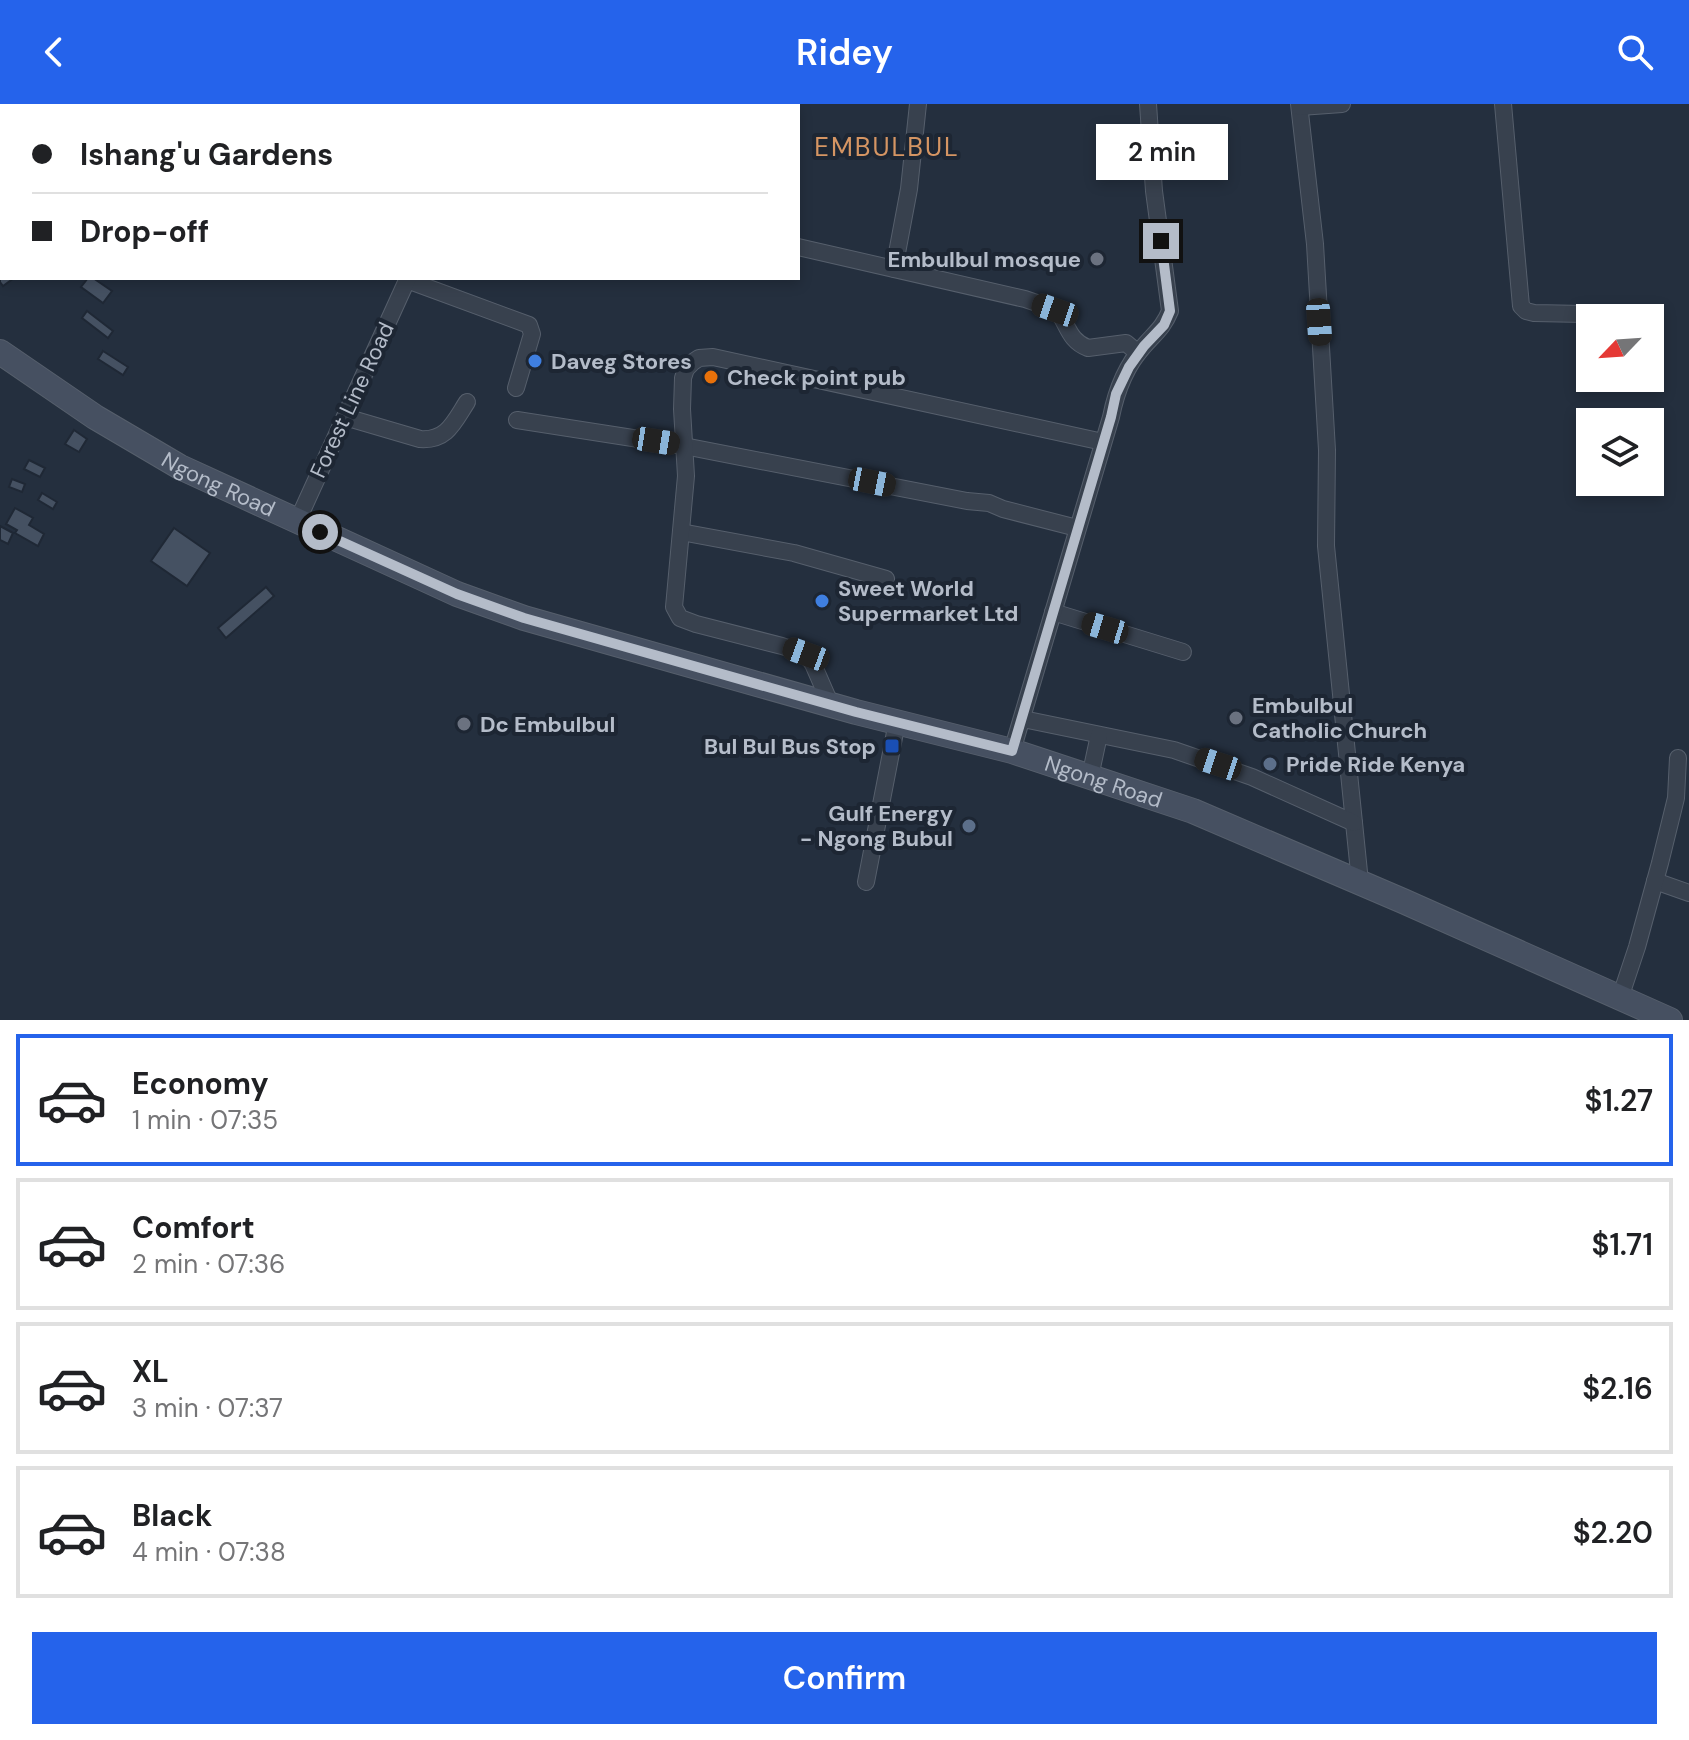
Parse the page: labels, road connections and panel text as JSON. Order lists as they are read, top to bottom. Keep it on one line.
{"streets":{"main road":["Ngong Road"],"street":["Forest Line Road"]},"crossings":[["Forest Line Road","Ngong Road"]],"districts":["EMBULBUL"],"places":{"other":["Embulbul mosque","Daveg Stores","Check point pub","Sweet World Supermarket Ltd","Embulbul Catholic Church","Dc Embulbul","Pride Ride Kenya","Gulf Energy - Ngong Bubul"],"transit":["Bul Bul Bus Stop"]},"north":"bottom left","page":{"header":"Ridey","banner":["Ishang'u Gardens","Drop-off"],"bubble":"2 min","list":[{"name":"Economy","note":"1 min · 07:35","value":"$1.27"},{"name":"Comfort","note":"2 min · 07:36","value":"$1.71"},{"name":"XL","note":"3 min · 07:37","value":"$2.16"},{"name":"Black","note":"4 min · 07:38","value":"$2.20"}],"buttons":"Confirm"}}
